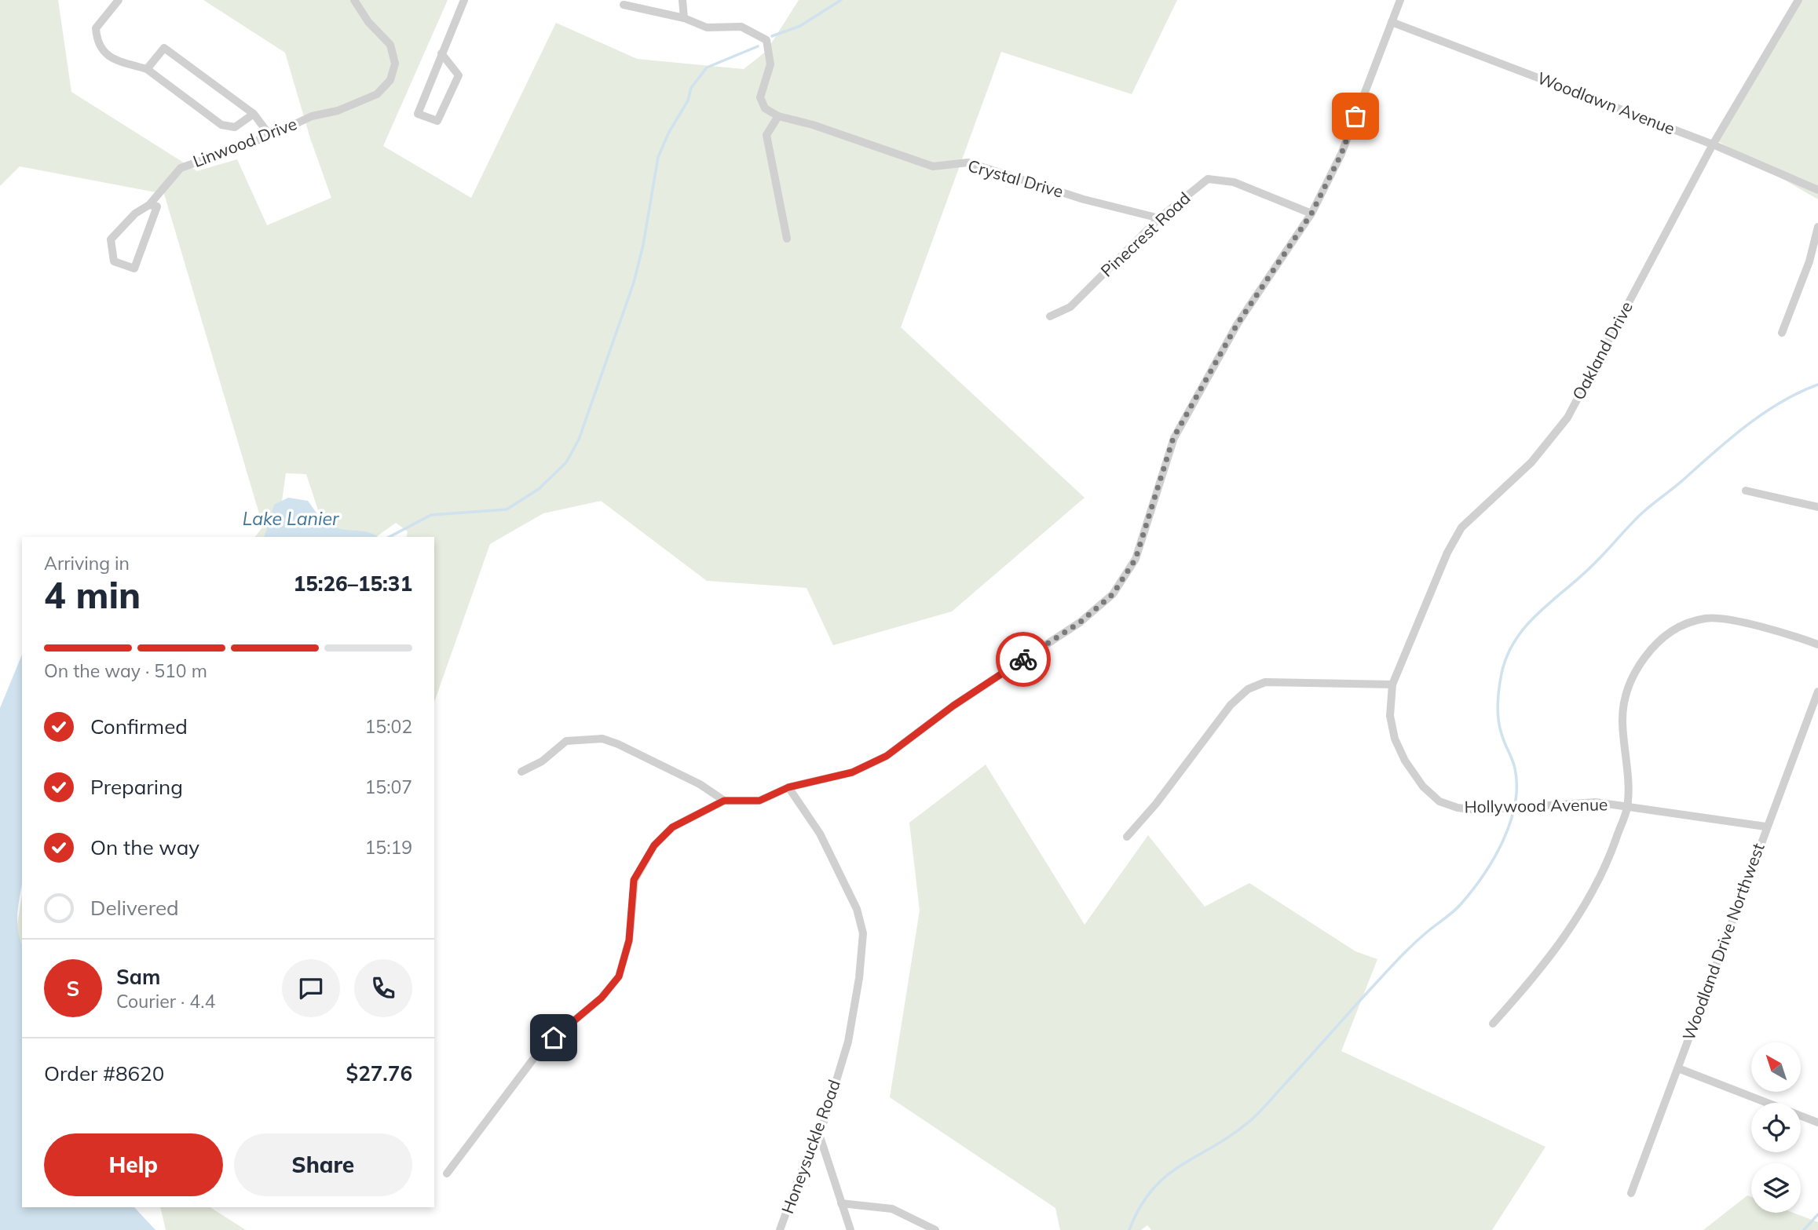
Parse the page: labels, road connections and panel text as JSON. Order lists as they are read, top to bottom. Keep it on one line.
{"streets":{"street":["Woodlawn Avenue","Linwood Drive","Crystal Drive","Pinecrest Road","Oakland Drive","Hollywood Avenue","Woodland Drive Northwest","Honeysuckle Road"]},"crossings":[["Woodlawn Avenue","Oakland Drive"],["Crystal Drive","Pinecrest Road"],["Oakland Drive","Hollywood Avenue"],["Hollywood Avenue","Woodland Drive Northwest"]],"water":["Lake Lanier"],"north":"top left","page":{"heading":["4 min","Arriving in","15:26–15:31"],"panel":["Sam","Courier · 4.4","Order #8620","$27.76"],"bar":"On the way · 510 m","list":[["Confirmed","15:02"],["Preparing","15:07"],["On the way","15:19"],"Delivered"],"round":"S","buttons":["Help","Share"]}}
